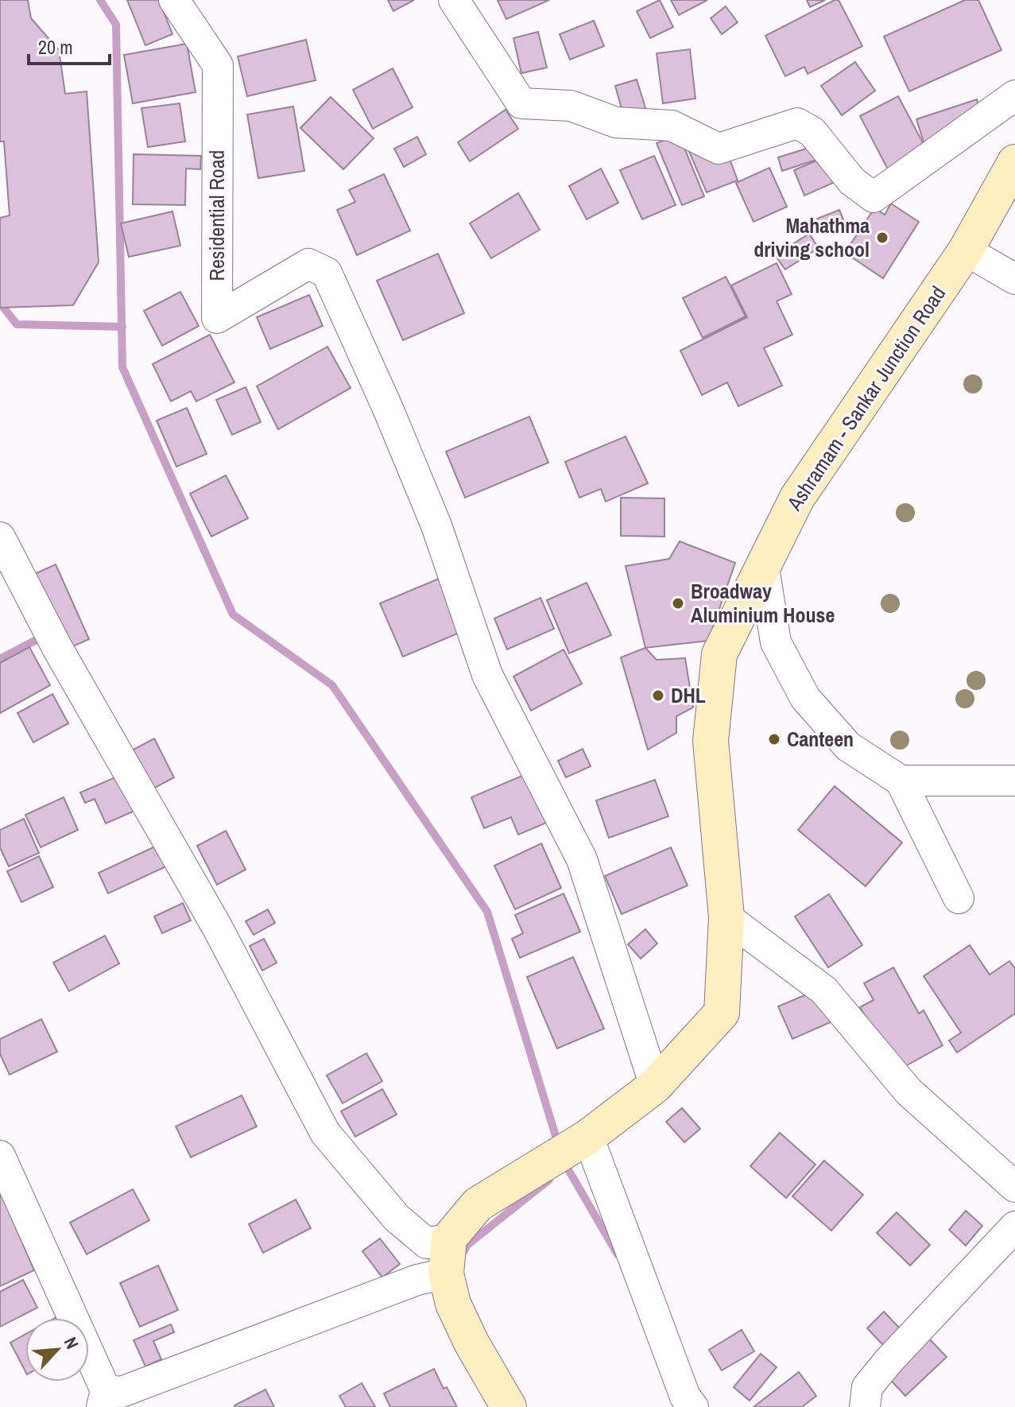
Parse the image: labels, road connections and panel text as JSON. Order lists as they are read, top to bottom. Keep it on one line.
{"streets":{"street":["Residential Road","Ashramam - Sankar Junction Road"]},"crossings":[["Residential Road","Ashramam - Sankar Junction Road"]],"places":["Mahathma driving school","Broadway Aluminium House","DHL","Canteen"],"scale_bar":"20 m","north":"top right"}
